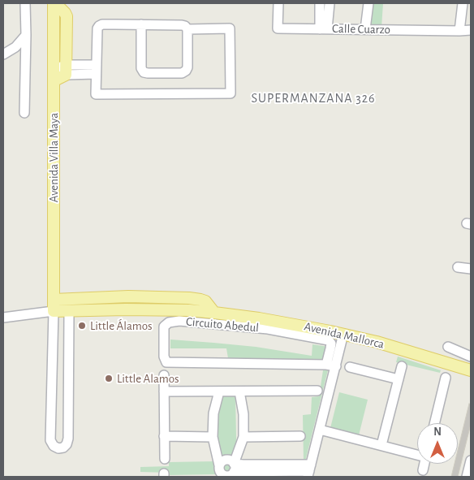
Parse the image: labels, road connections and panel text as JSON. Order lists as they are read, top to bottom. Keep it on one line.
{"streets":{"main road":["Avenida Villa Maya","Avenida Mallorca"],"street":["Calle Cuarzo","Circuito Abedul"]},"crossings":[["Avenida Villa Maya","Avenida Mallorca"]],"districts":["SUPERMANZANA 326"],"places":["Little Álamos","Little Alamos"],"north":"top"}
